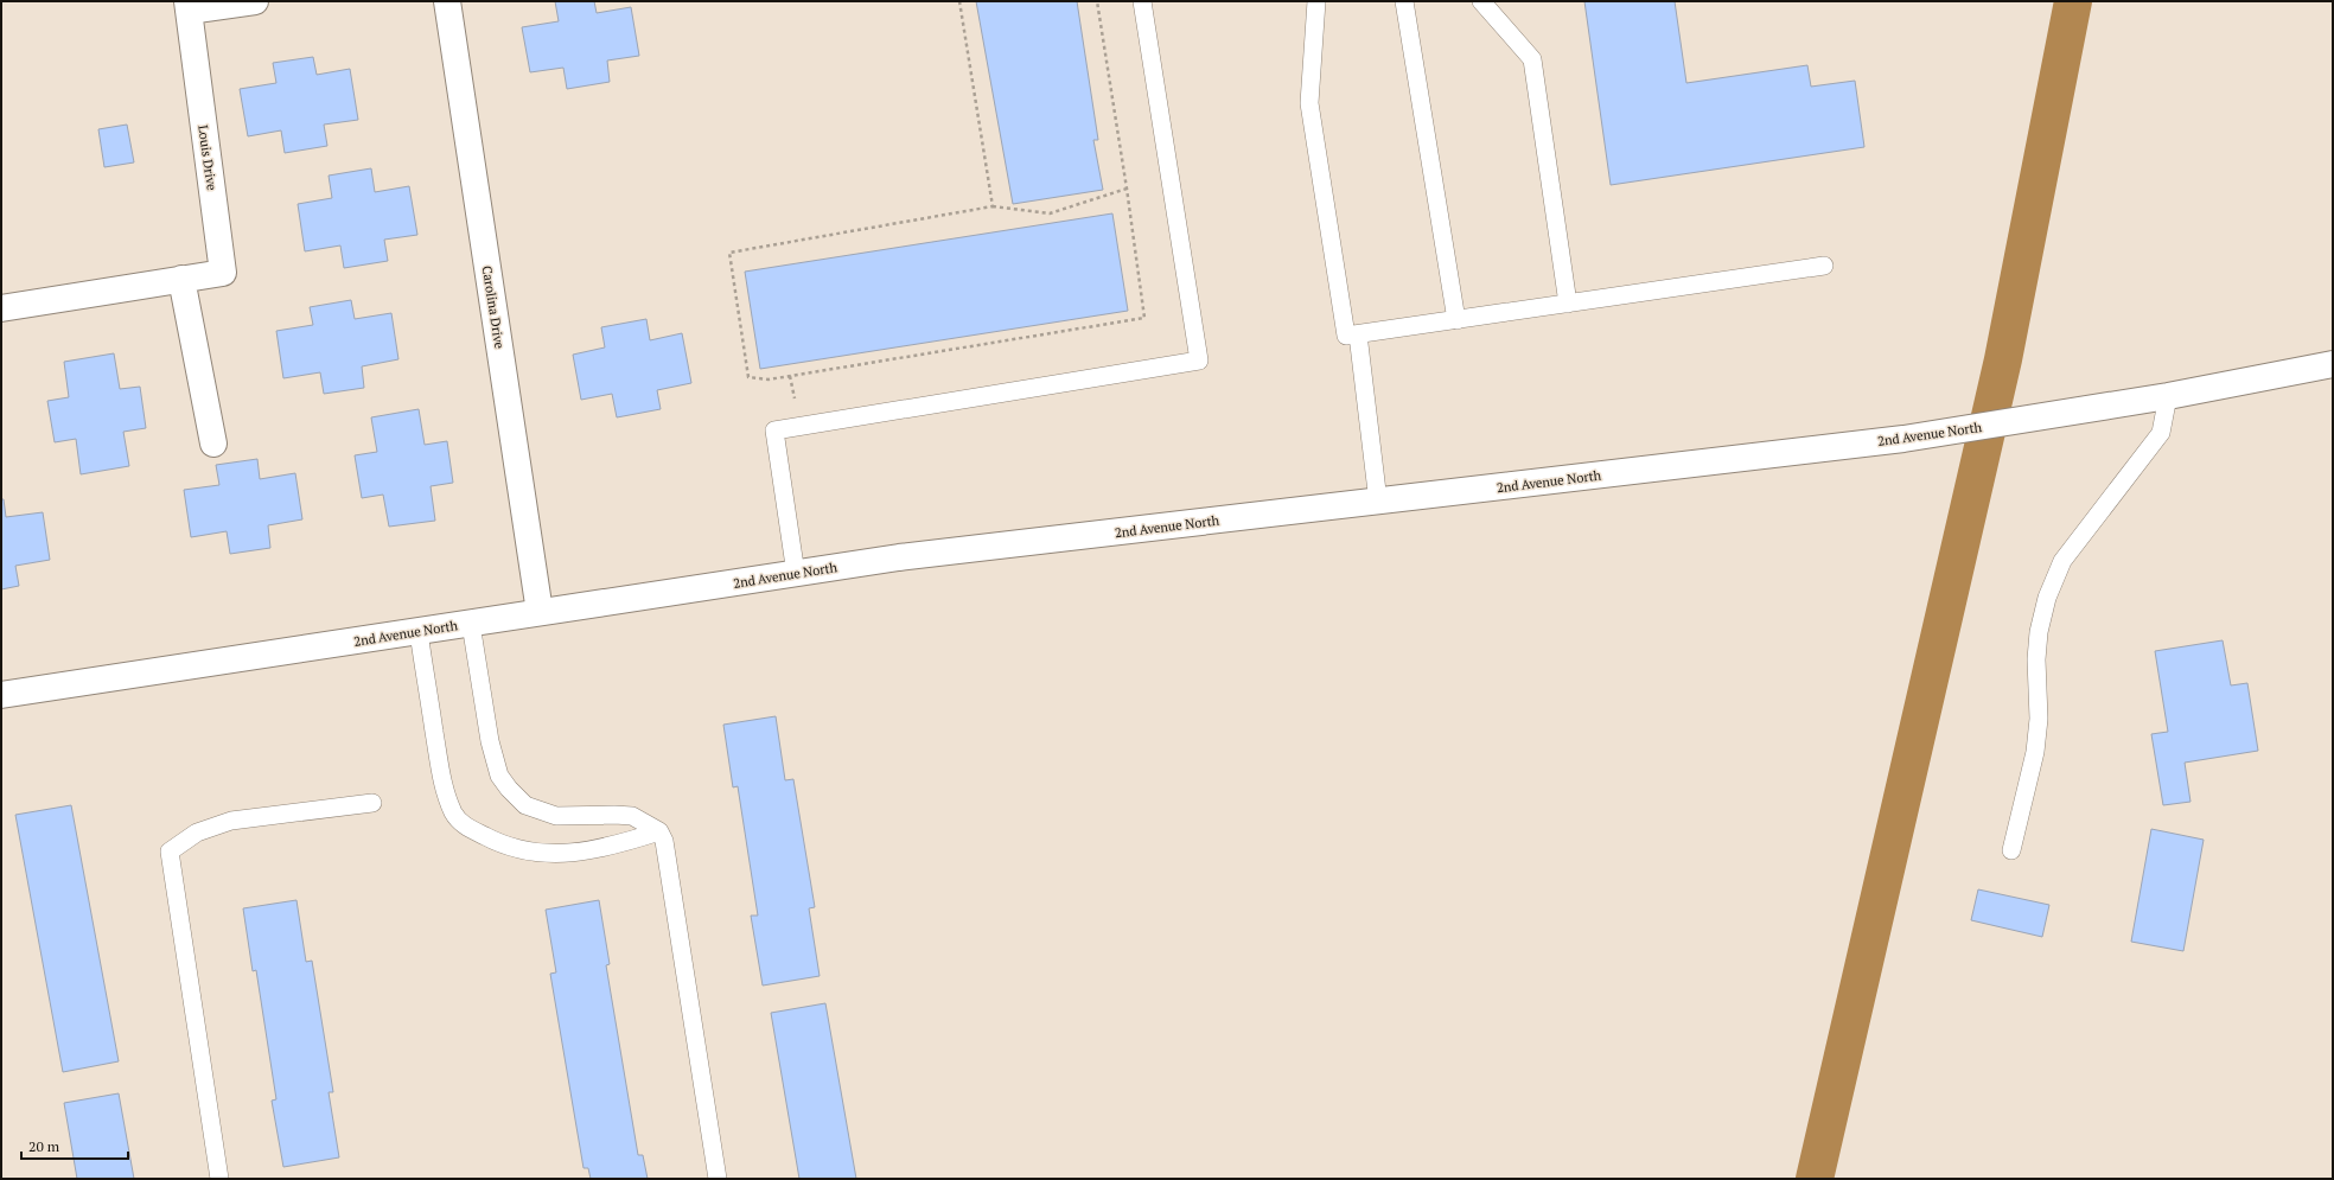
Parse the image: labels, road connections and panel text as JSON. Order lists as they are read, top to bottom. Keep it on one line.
{"streets":{"street":["Louis Drive","Carolina Drive","2nd Avenue North"]},"crossings":[["Carolina Drive","2nd Avenue North"]],"scale_bar":"20 m"}
